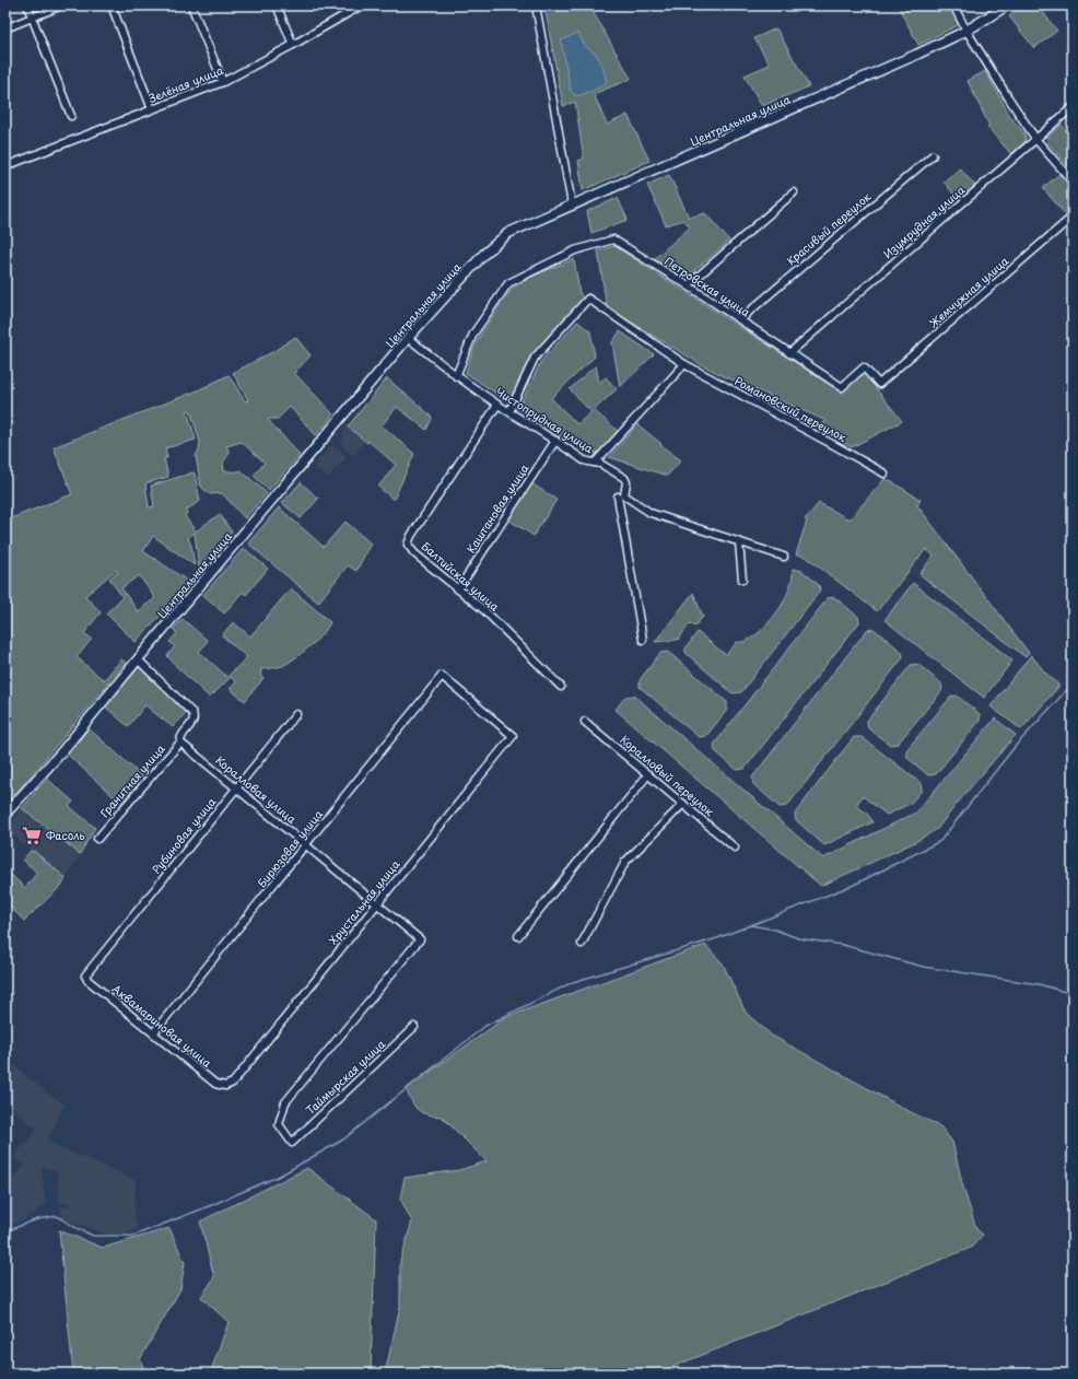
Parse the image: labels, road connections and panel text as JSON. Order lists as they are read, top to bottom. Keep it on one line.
{"streets":{"main road":["Центральная улица"],"street":["Зелёная улица","Изумрудная улица","Красивый переулок","Петровская улица","Жемчужная улица","Романовский переулок","Чистопрудная улица","Каштановая улица","Балтийская улица","Коралловый переулок","Гранитная улица","Коралловая улица","Рубиновая улица","Бирюзовая улица","Хрустальная улица","Аквамариновая улица","Таймырская улица"]},"crossings":[["Центральная улица","Чистопрудная улица"],["Центральная улица","Гранитная улица"],["Изумрудная улица","Петровская улица"],["Красивый переулок","Петровская улица"],["Петровская улица","Жемчужная улица"],["Петровская улица","Чистопрудная улица"],["Чистопрудная улица","Каштановая улица"],["Чистопрудная улица","Балтийская улица"],["Каштановая улица","Балтийская улица"],["Гранитная улица","Коралловая улица"],["Коралловая улица","Рубиновая улица"],["Коралловая улица","Бирюзовая улица"],["Коралловая улица","Хрустальная улица"],["Коралловая улица","Таймырская улица"],["Рубиновая улица","Аквамариновая улица"],["Бирюзовая улица","Хрустальная улица"],["Бирюзовая улица","Аквамариновая улица"],["Хрустальная улица","Аквамариновая улица"]],"places":{"supermarket":["Фасоль"]}}
